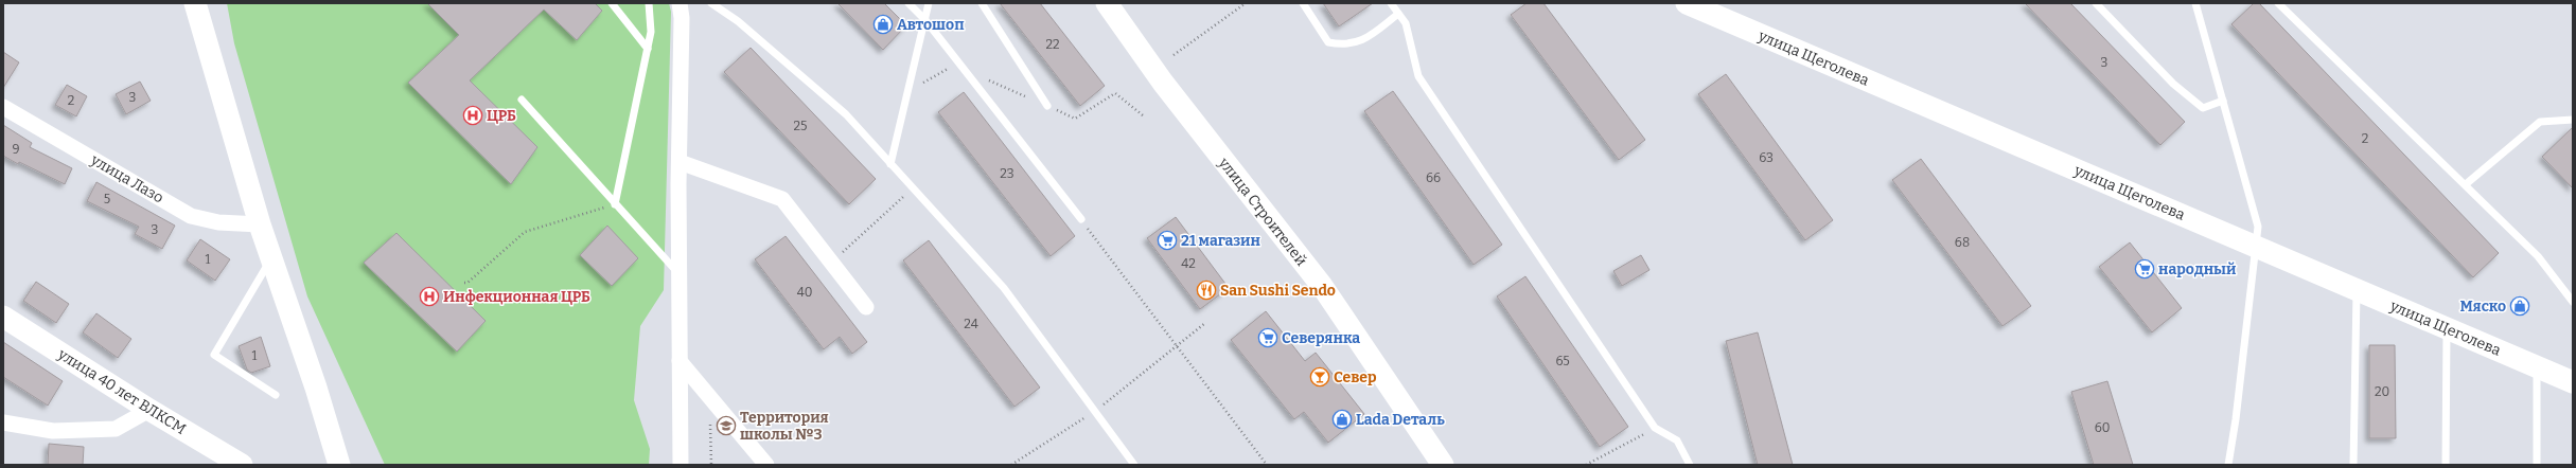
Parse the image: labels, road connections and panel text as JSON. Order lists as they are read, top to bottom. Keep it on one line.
{"streets":{"street":["улица Щеголева","улица Лазо","улица Строителей","улица 40 лет ВЛКСМ"]},"places":{"shop":["Автошоп","Мяско","Lada Dеталь"],"hospital":["ЦРБ","Инфекционная ЦРБ"],"supermarket":["21 магазин","народный","Северянка"],"restaurant":["San Sushi Sendo"],"bar":["Север"],"school or university":["Территория школы №3"]},"house_numbers":["22","3","3","2","25","2","9","63","23","66","5","3","68","1","42","40","24","1","65","20","60"]}
